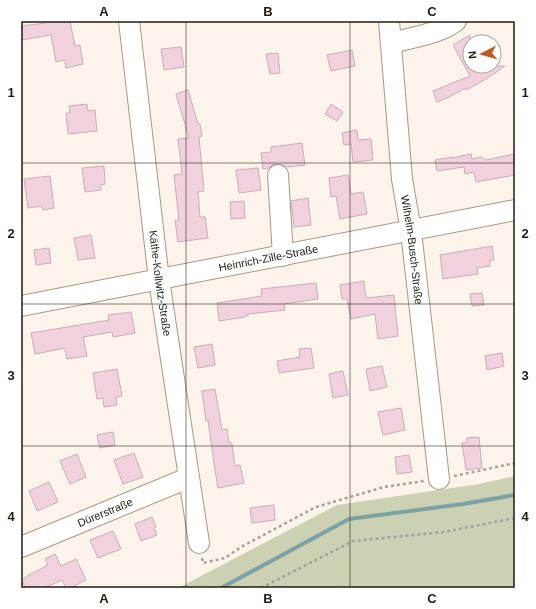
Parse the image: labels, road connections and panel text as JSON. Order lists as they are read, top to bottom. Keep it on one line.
{"streets":{"street":["Wilhelm-Busch-Straße","Heinrich-Zille-Straße","Käthe-Kollwitz-Straße","Dürerstraße"]},"crossings":[["Wilhelm-Busch-Straße","Heinrich-Zille-Straße"],["Heinrich-Zille-Straße","Käthe-Kollwitz-Straße"],["Käthe-Kollwitz-Straße","Dürerstraße"]],"north":"left","grid":{"columns":["A","B","C"],"rows":["1","2","3","4"]}}
